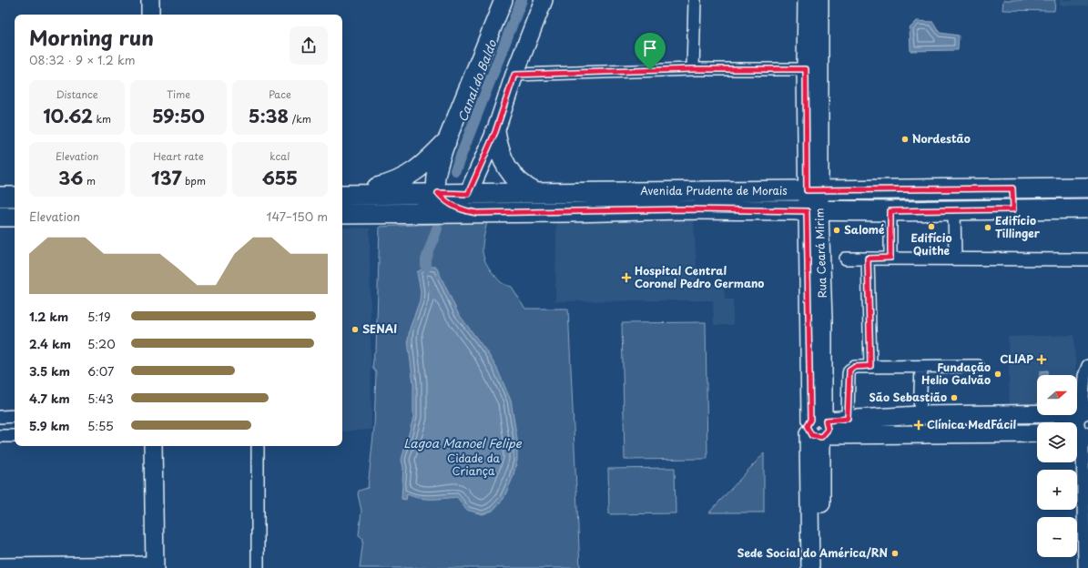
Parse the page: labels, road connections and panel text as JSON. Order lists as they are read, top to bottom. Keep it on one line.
{"streets":{"main road":["Avenida Prudente de Morais"],"street":["Rua Ceará Mirim"]},"crossings":[["Avenida Prudente de Morais","Rua Ceará Mirim"]],"water":["Canal do Baldo","Lagoa Manoel Felipe"],"parks":["Cidade da Criança"],"places":{"other":["Nordestão","Edifício Quithe","Edifício Tillinger","Salomé","SENAI","Fundação Helio Galvão","São Sebastião","Sede Social do América/RN"],"health":["Hospital Central Coronel Pedro Germano","CLIAP","Clínica MedFácil"]},"north":"right","page":{"heading":["Morning run","08:32 · 9 × 1.2 km"],"stats":[["Distance","10.62 km"],["Time","59:50"],["Pace","5:38 /km"],["Elevation","36 m"],["Heart rate","137 bpm"],["kcal","655"]],"chart":["Elevation","147–150 m"],"list":[{"name":"1.2 km","note":"5:19"},{"name":"2.4 km","note":"5:20"},{"name":"3.5 km","note":"6:07"},{"name":"4.7 km","note":"5:43"},{"name":"5.9 km","note":"5:55"}],"map_buttons":["+","−"]}}
